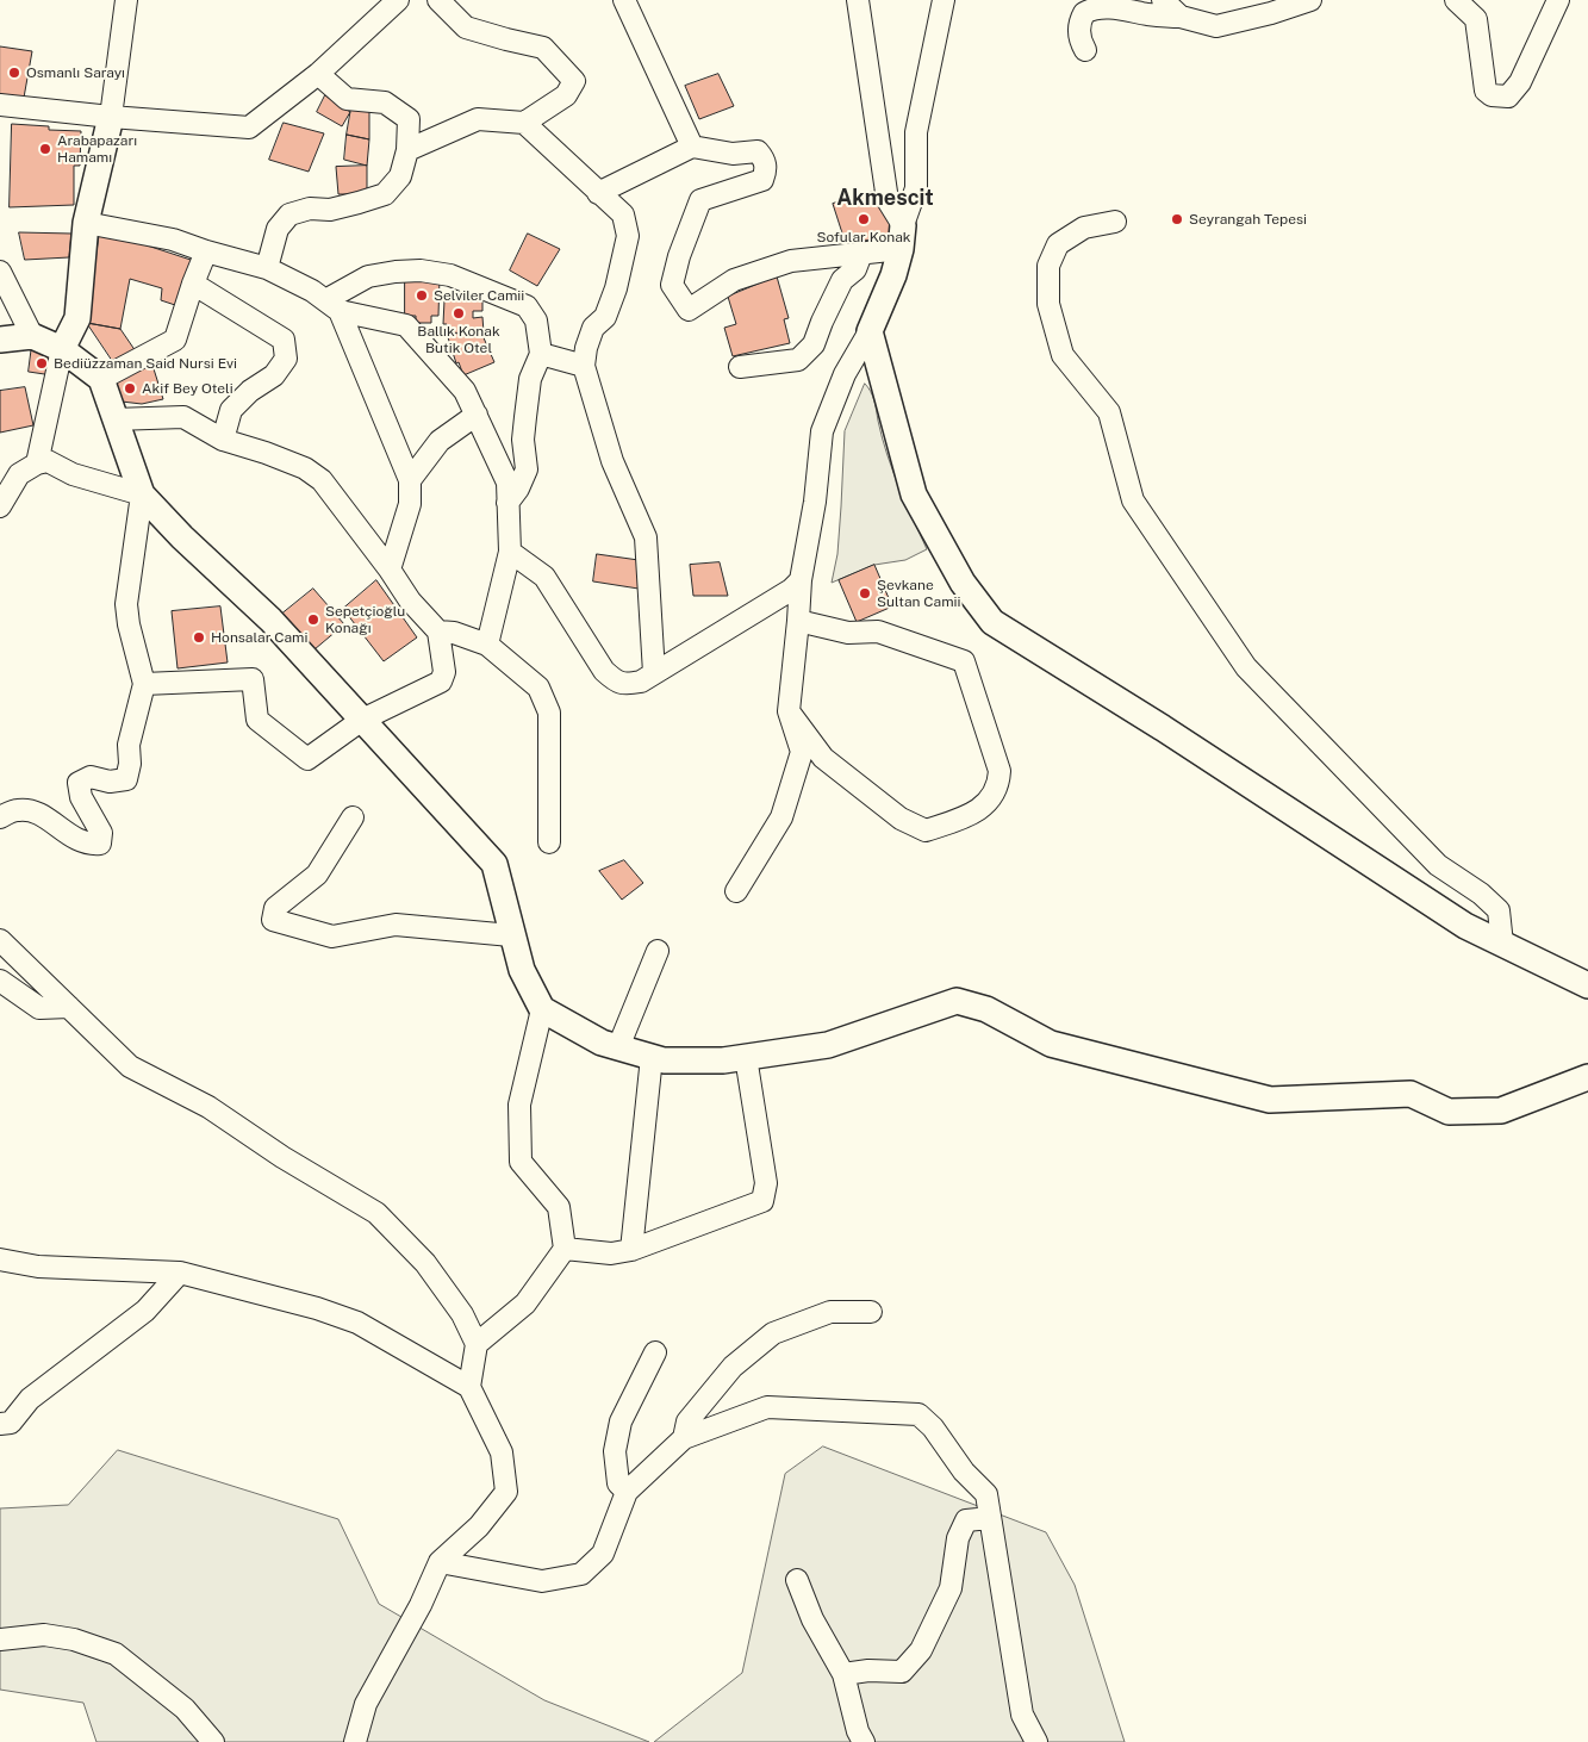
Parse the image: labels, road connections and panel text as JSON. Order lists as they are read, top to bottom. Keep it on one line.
{"districts":["Akmescit"],"places":["Osmanlı Sarayı","Arabapazarı Hamamı","Sofular Konak","Seyrangah Tepesi","Selviler Camii","Ballık Konak Butik Otel","Bediüzzaman Said Nursi Evi","Akif Bey Oteli","Şevkane Sultan Camii","Sepetçioğlu Konağı","Honsalar Cami"]}
